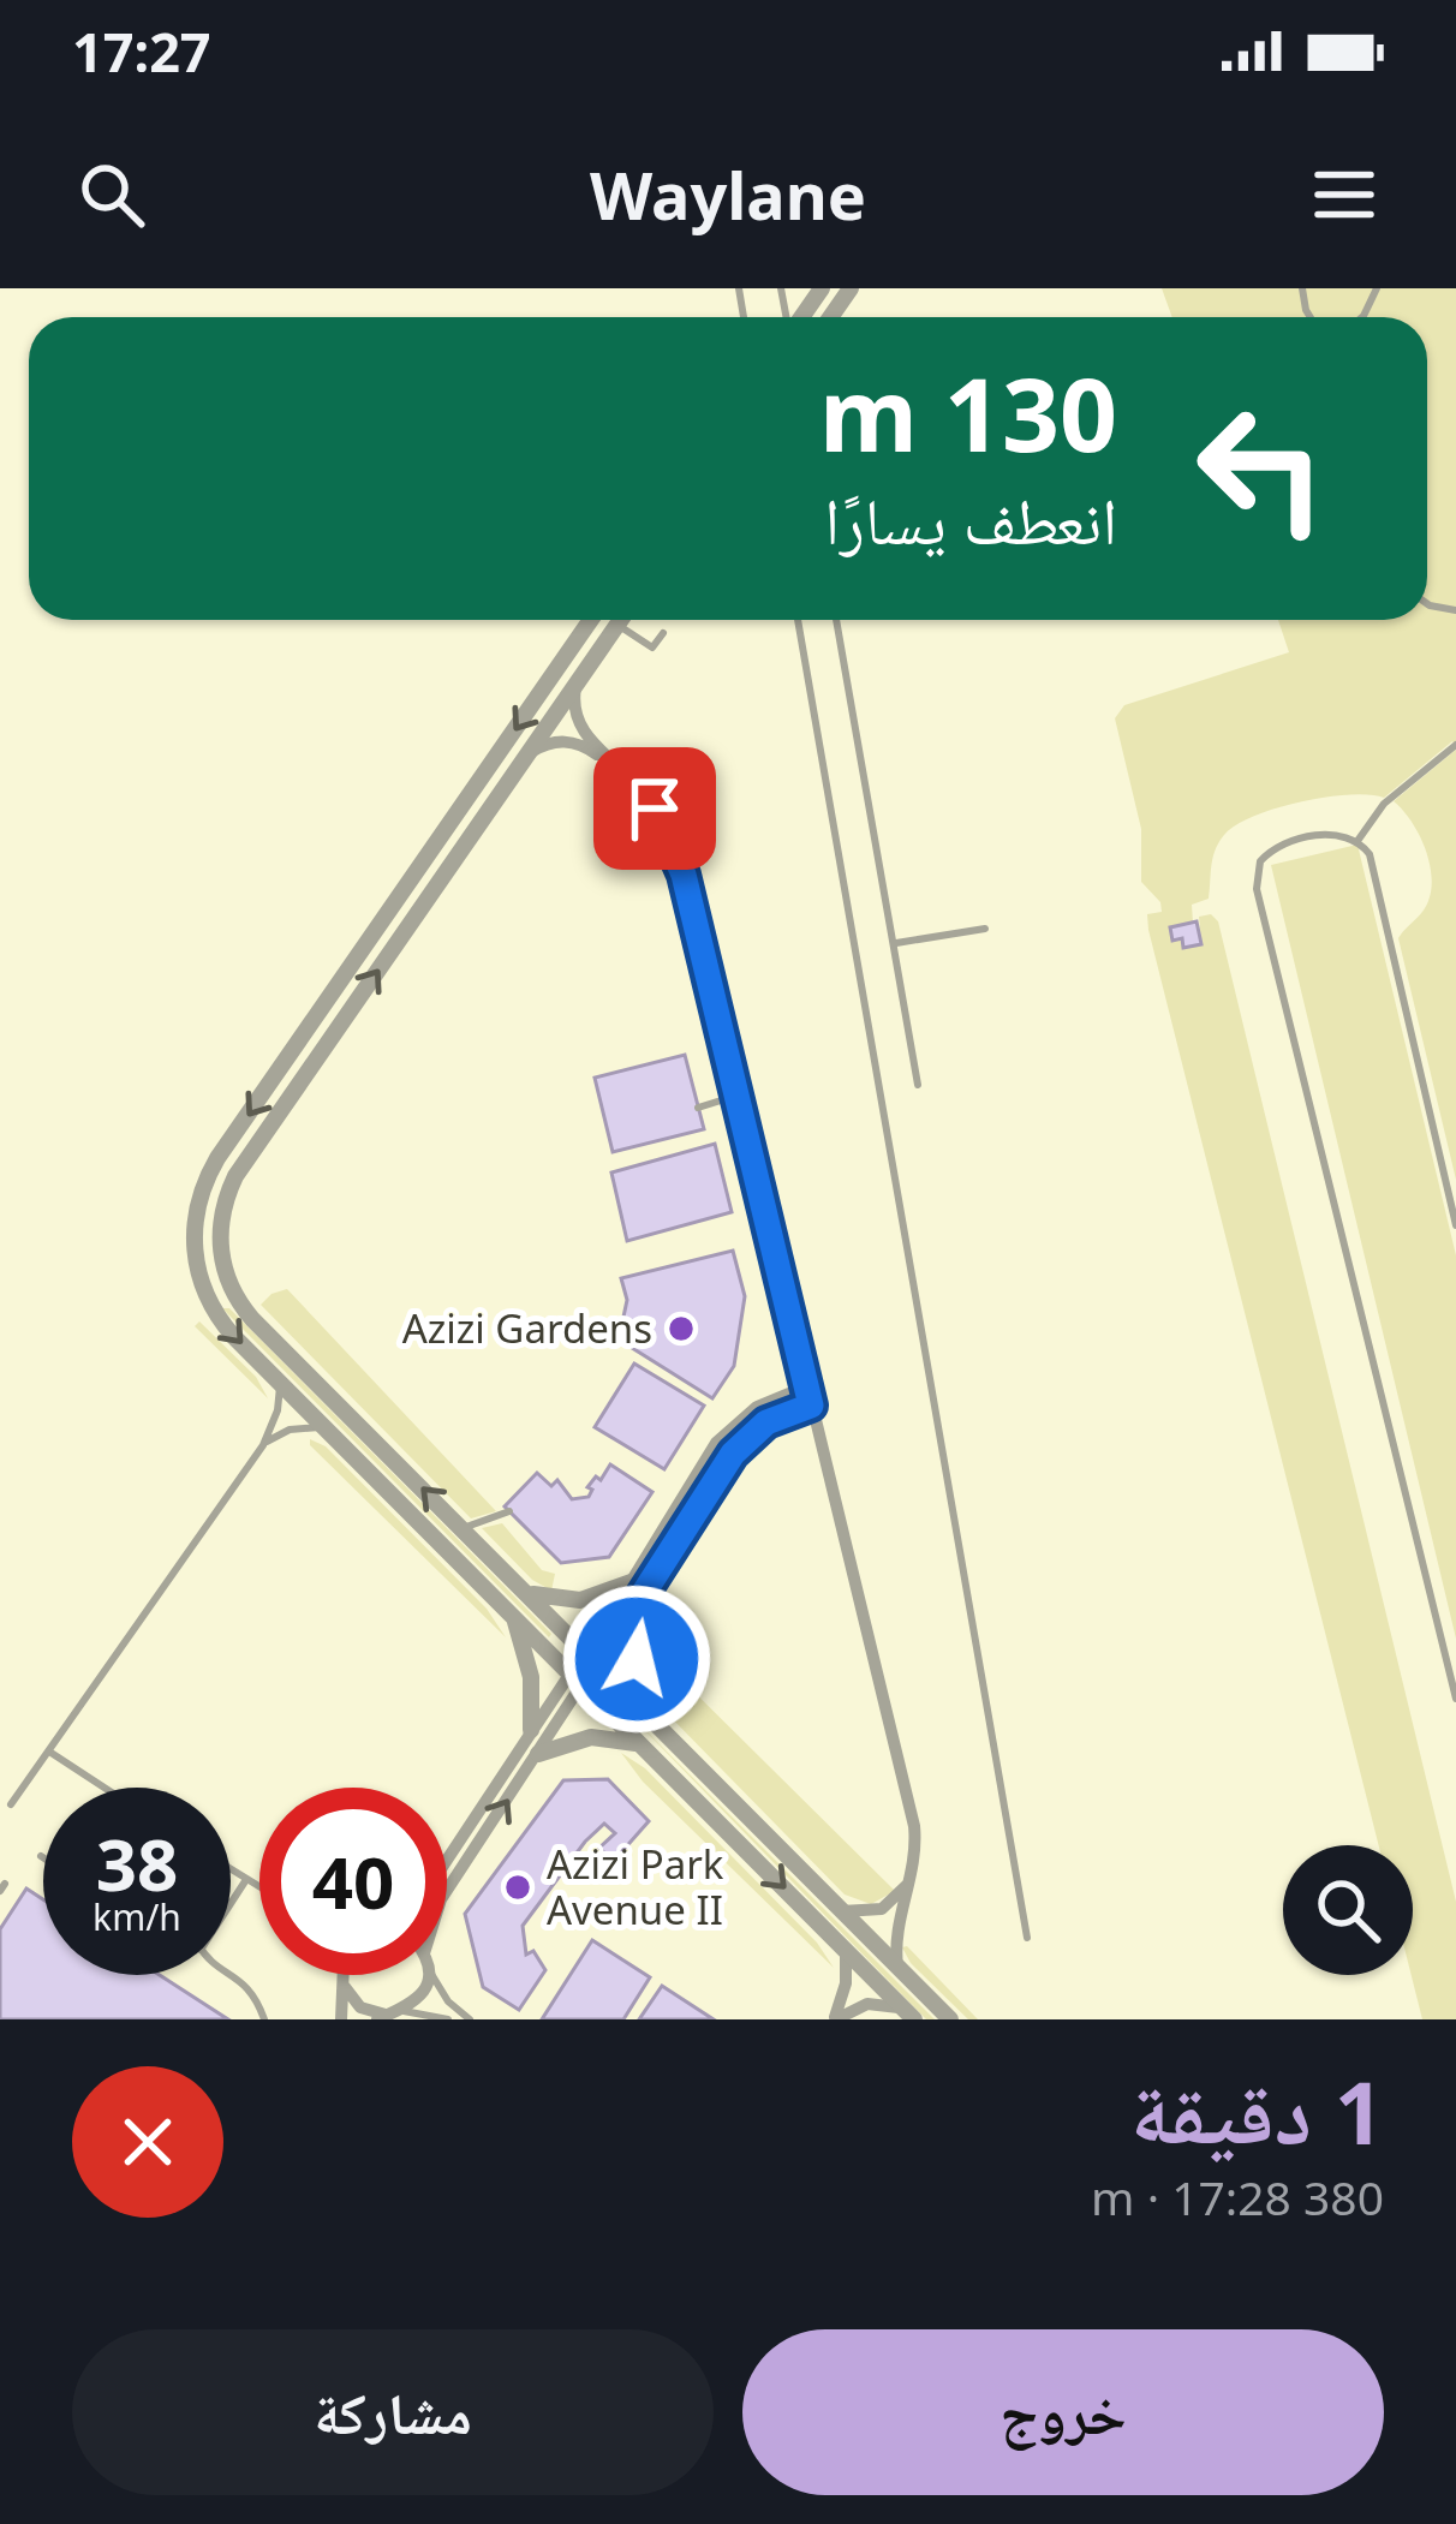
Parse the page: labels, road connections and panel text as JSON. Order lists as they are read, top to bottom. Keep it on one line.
{"places":["Azizi Gardens","Azizi Park Avenue II"],"page":{"status":"17:27","header":"Waylane","turn":["130 m","انعطف يسارًا"],"speed":"38 km/h","limit":"40","heading":["1 دقيقة","380 m · 17:28"],"buttons":["خروج","مشاركة"]}}
